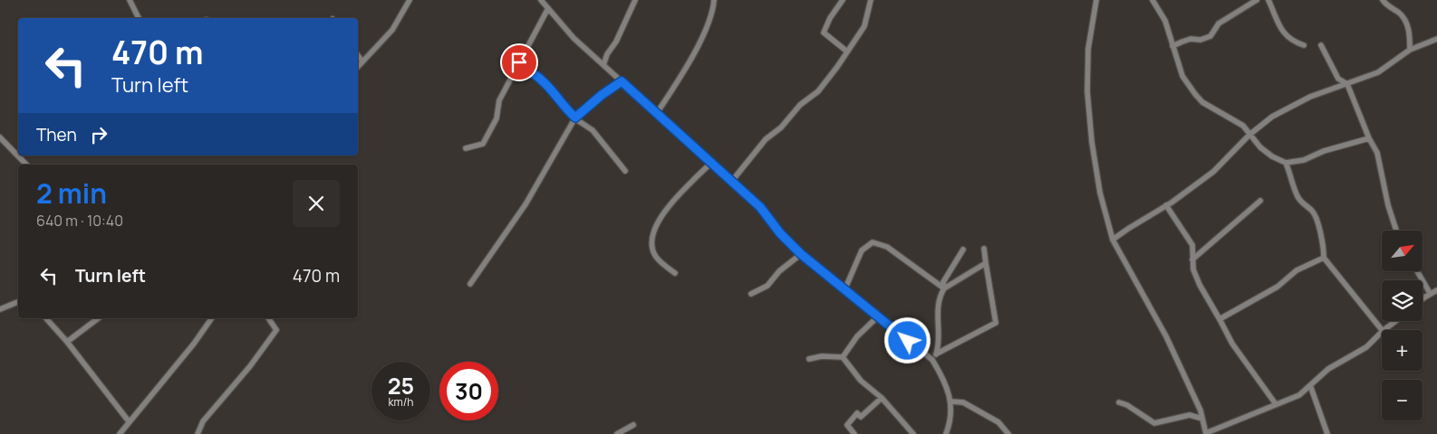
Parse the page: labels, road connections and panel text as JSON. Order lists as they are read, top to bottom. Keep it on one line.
{"north":"top right","page":{"turn":["470 m","Turn left"],"then":"Then","heading":["2 min","640 m · 10:40"],"map_buttons":["+","−"],"list":[{"name":"Turn left","value":"470 m"}],"speed":"25 km/h","limit":"30"}}
